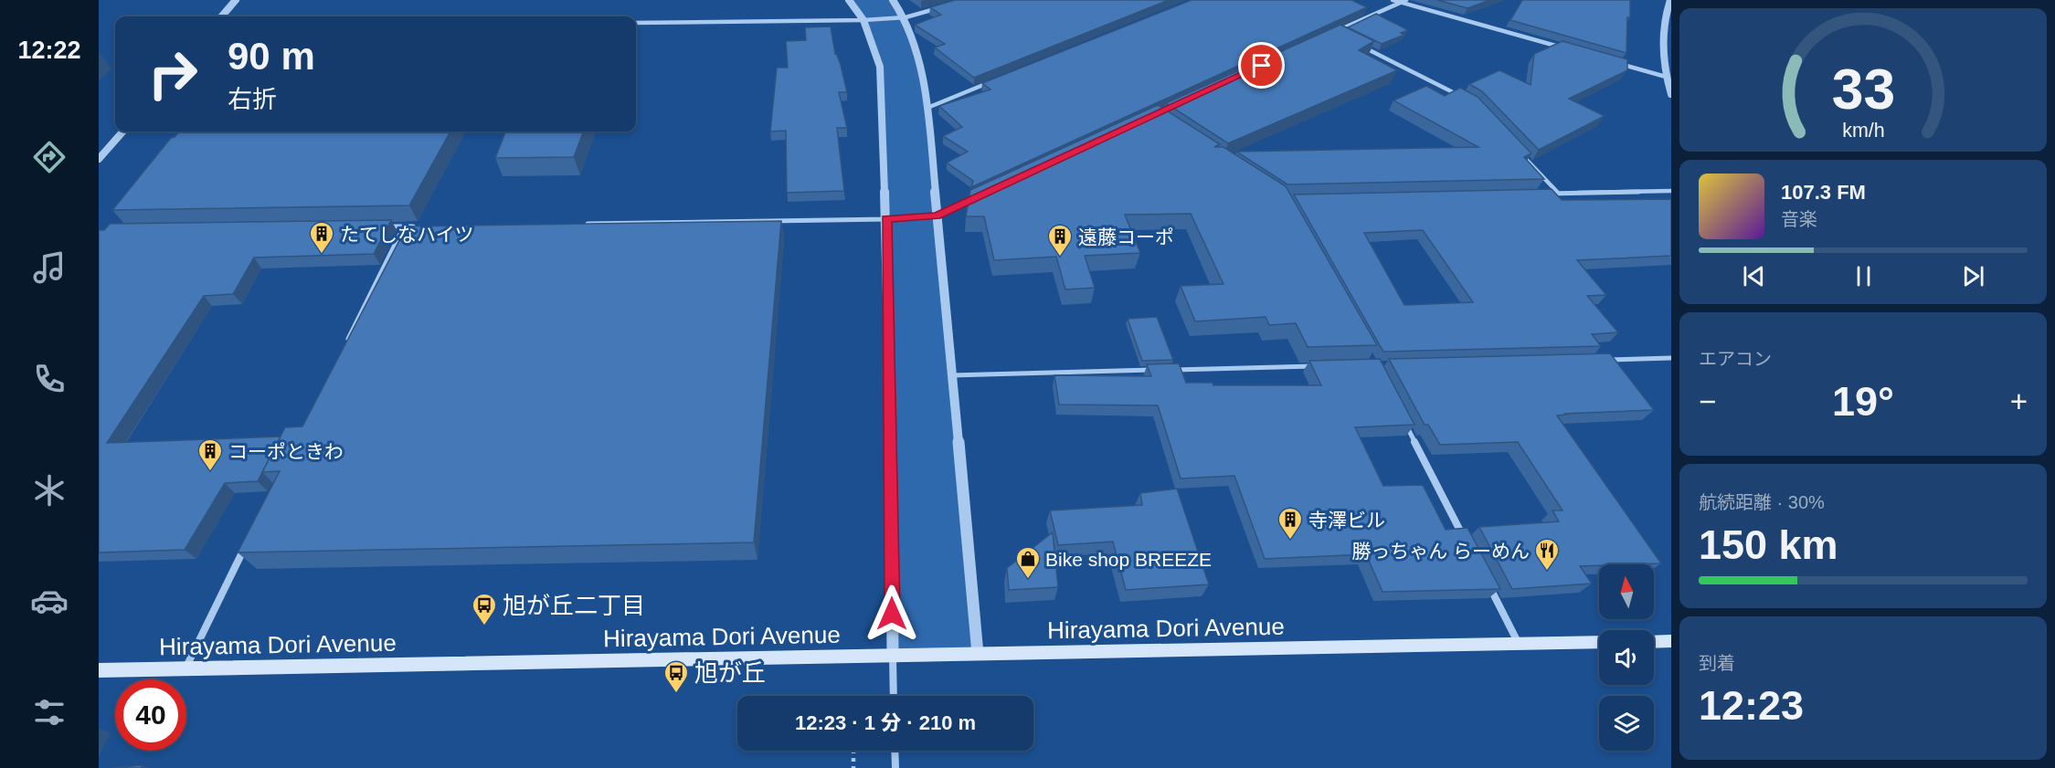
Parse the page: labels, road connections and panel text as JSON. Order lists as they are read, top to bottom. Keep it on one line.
{"streets":{"main road":["Hirayama Dori Avenue"]},"places":{"building":["たてしなハイツ","遠藤コーポ","コーポときわ","寺澤ビル"],"restaurant":["勝っちゃん らーめん"],"shop":["Bike shop BREEZE"],"bus stop":["旭が丘二丁目","旭が丘"]},"north":"top","page":{"tabs":"12:22","turn":["90 m","右折"],"song":["107.3 FM","音楽"],"tile":["エアコン",["航続距離 · 30%","150 km"],["到着","12:23"]],"heat":["−","19°","+"],"limit":"40","trip":"12:23 · 1 分 · 210 m","gauge":["33","km/h"]}}
